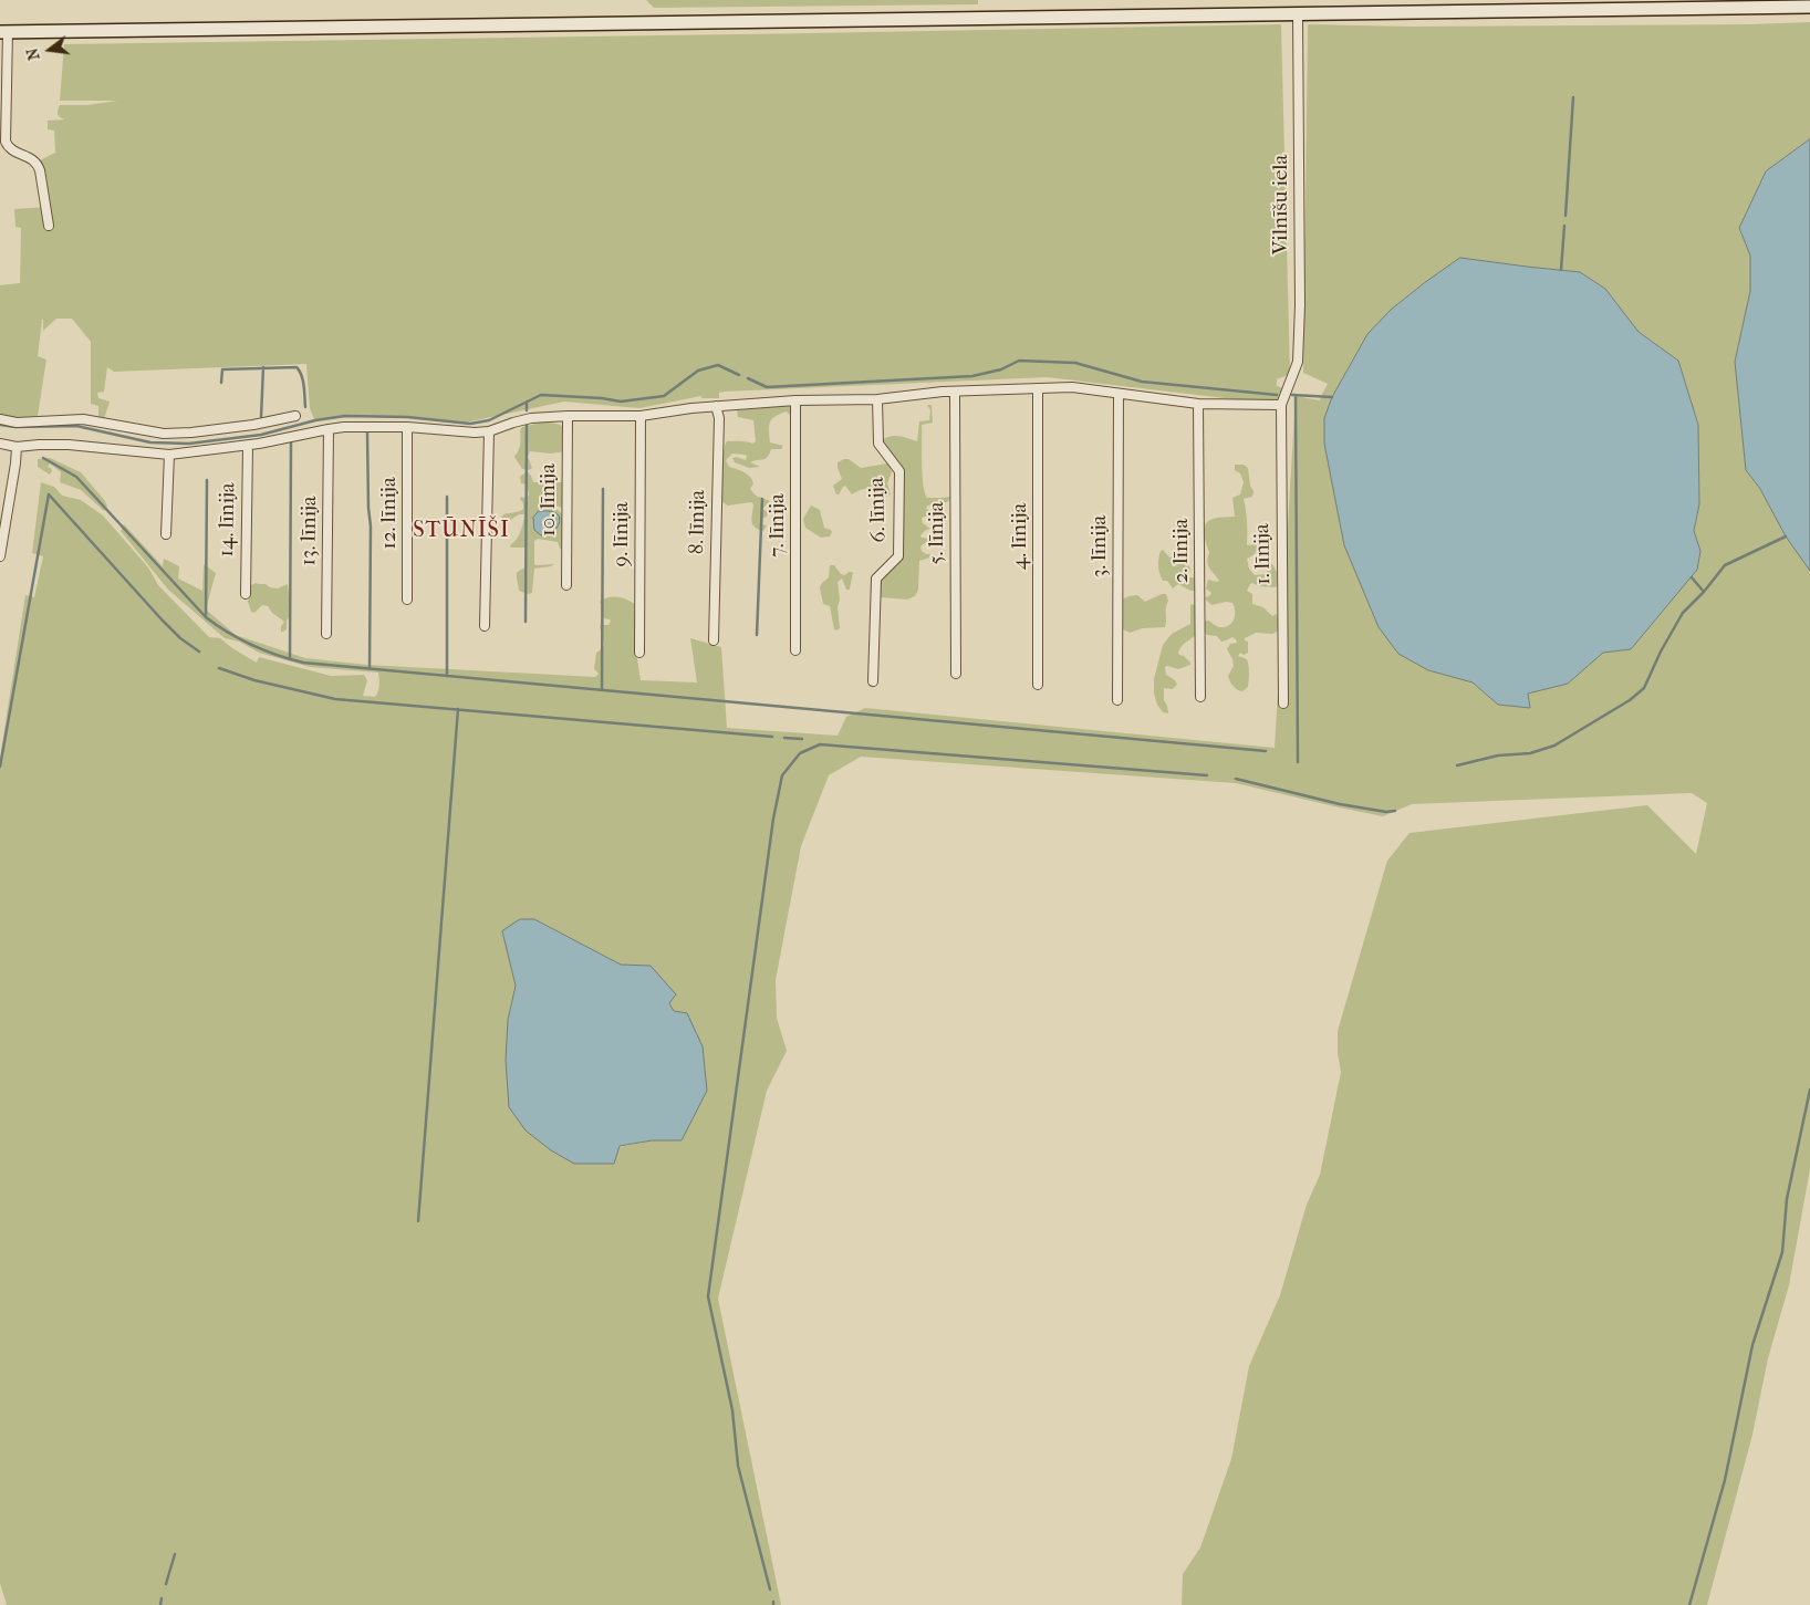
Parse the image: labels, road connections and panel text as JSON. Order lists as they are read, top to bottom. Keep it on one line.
{"streets":{"street":["Vilnīšu iela","10. līnija","6. līnija","12. līnija","14. līnija","8. līnija","7. līnija","13. līnija","5. līnija","9. līnija","4. līnija","3. līnija","2. līnija","1. līnija"]},"crossings":[["Vilnīšu iela","1. līnija"]],"districts":["STŪNĪŠI"],"north":"left"}
